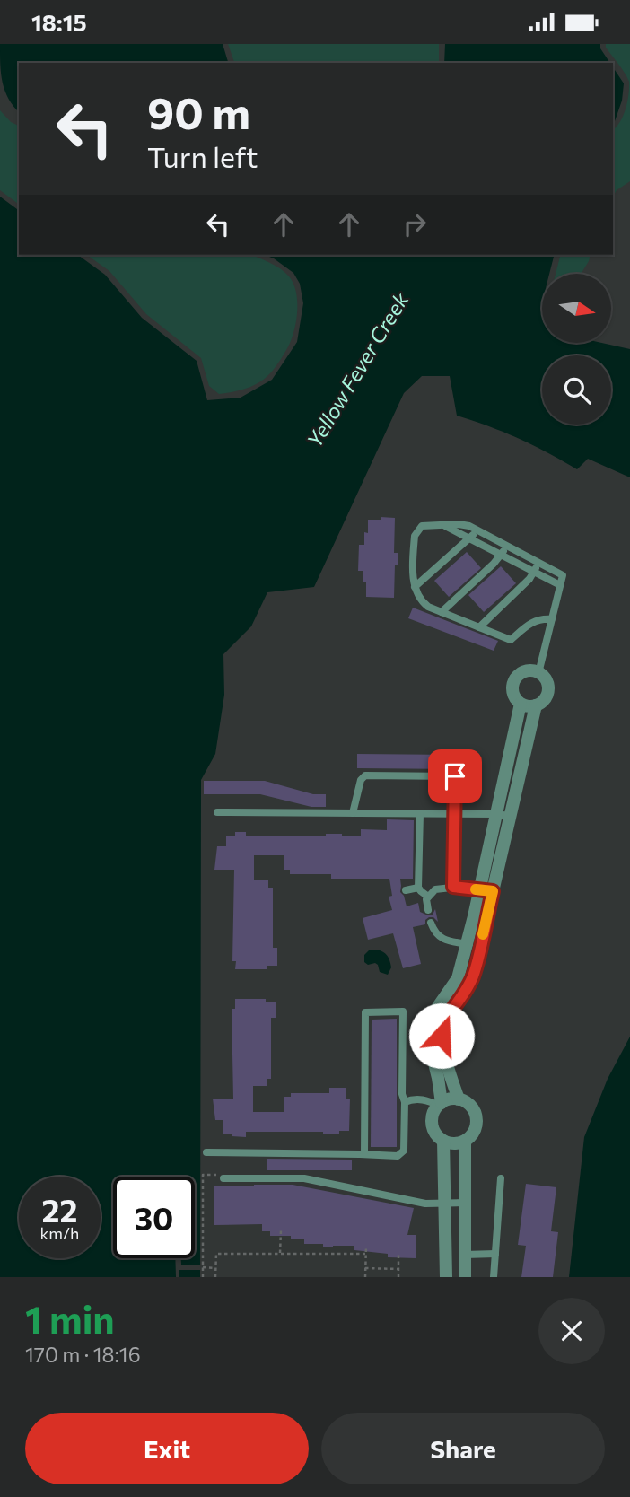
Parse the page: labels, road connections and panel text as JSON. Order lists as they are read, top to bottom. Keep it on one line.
{"water":["Yellow Fever Creek"],"north":"right","page":{"status":"18:15","turn":["90 m","Turn left"],"speed":"22 km/h","limit":"30","heading":["1 min","170 m · 18:16"],"buttons":["Exit","Share"]}}
